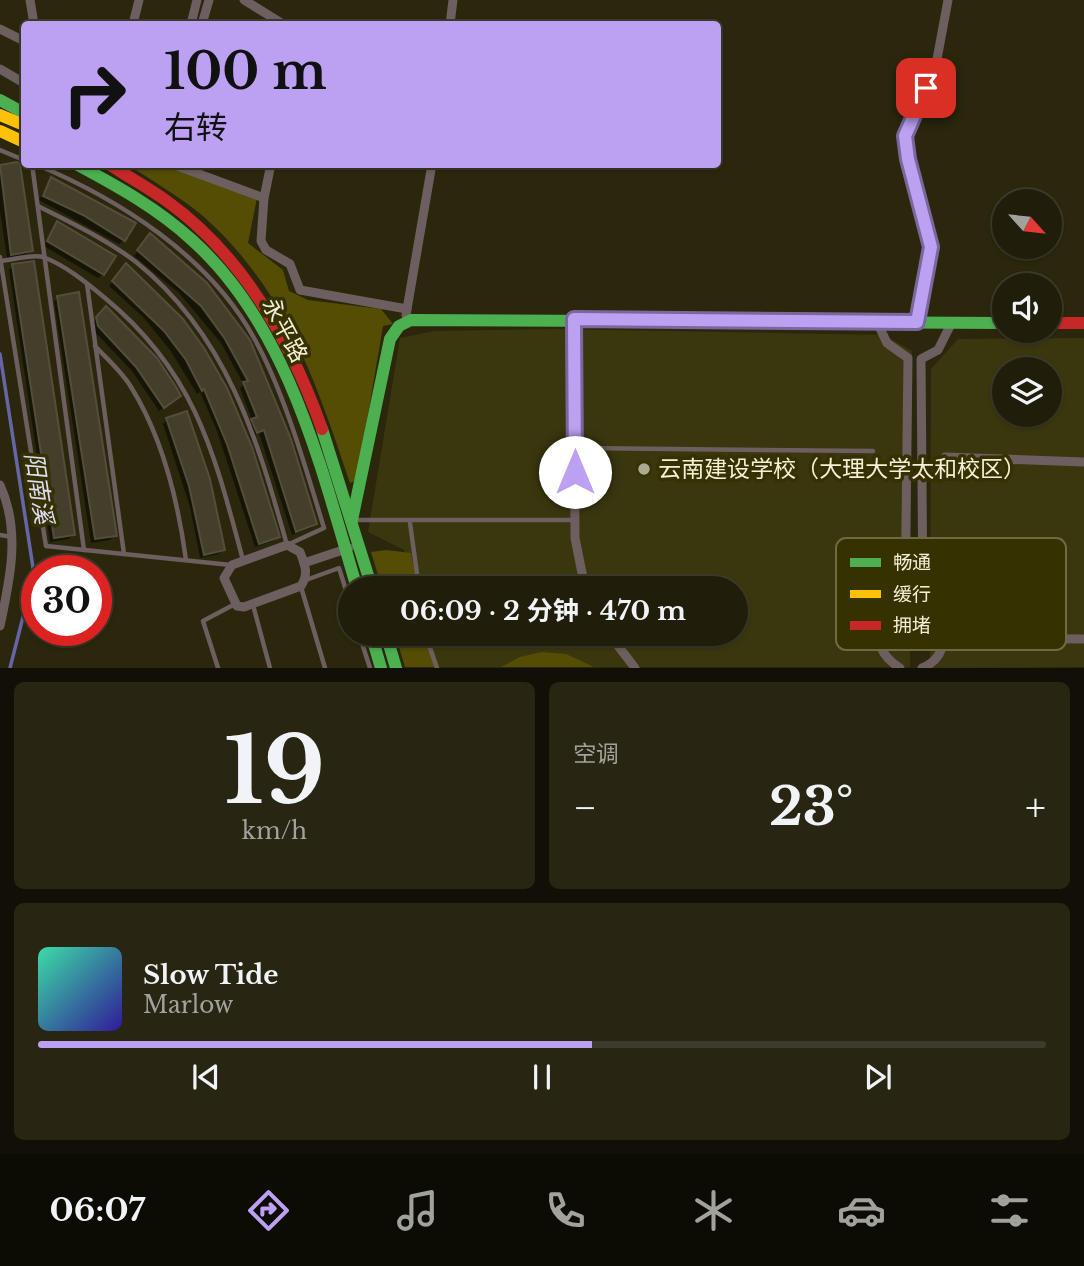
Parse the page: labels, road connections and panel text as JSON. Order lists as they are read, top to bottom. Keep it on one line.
{"streets":{"main road":["永平路"]},"water":["阳南溪"],"places":["云南建设学校（大理大学太和校区）"],"legend":["畅通","缓行","拥堵"],"north":"bottom right","page":{"turn":["100 m","右转"],"limit":"30","trip":"06:09 · 2 分钟 · 470 m","tile":[["19","km/h"],"空调"],"heat":["−","23°","+"],"song":["Slow Tide","Marlow"],"tabs":"06:07"}}
